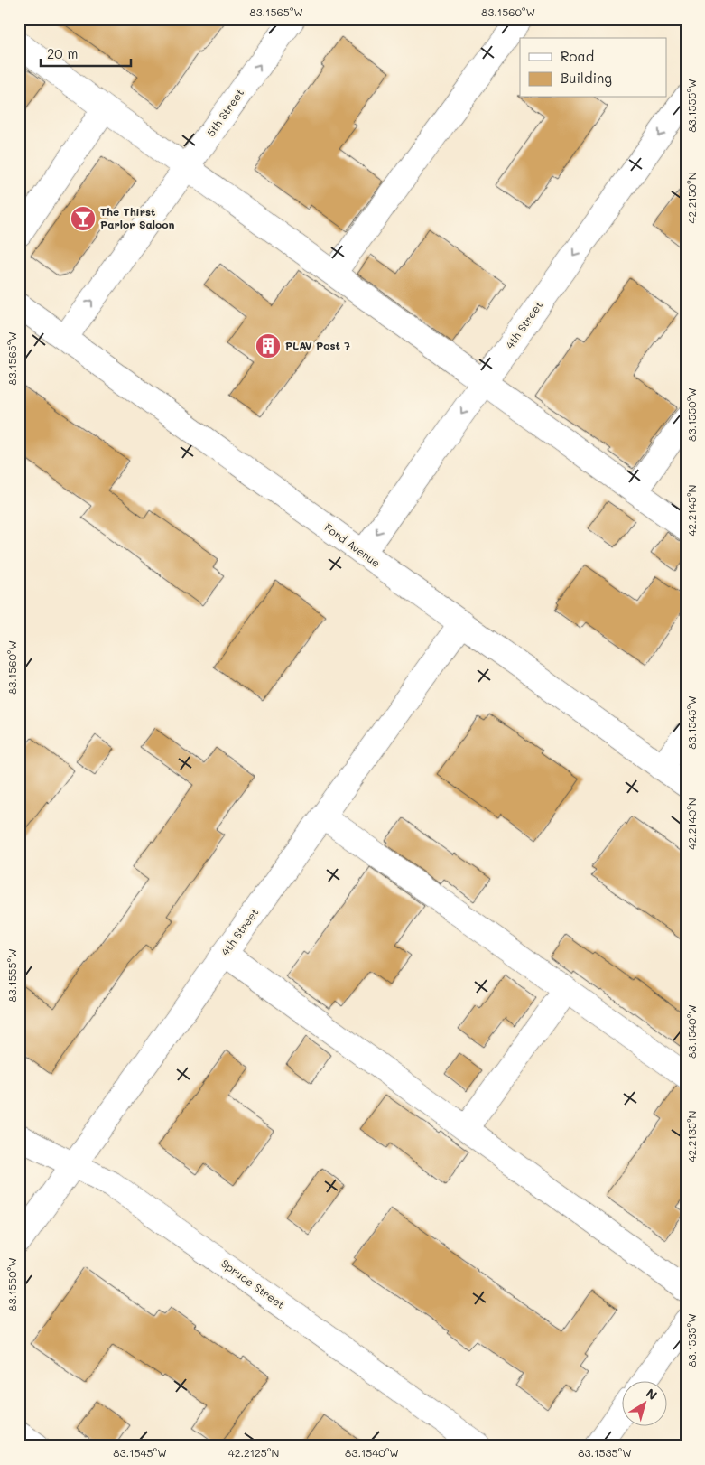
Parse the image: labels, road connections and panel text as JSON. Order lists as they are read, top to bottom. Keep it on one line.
{"streets":{"street":["5th Street","4th Street","Ford Avenue","Spruce Street"]},"crossings":[["5th Street","Ford Avenue"],["4th Street","Ford Avenue"],["4th Street","Spruce Street"]],"places":{"bar":["The Thirst Parlor Saloon"],"building":["PLAV Post 7"]},"legend":["Road","Building"],"scale_bar":"20 m","north":"top right","coordinates":["83.1565°W","83.1560°W","83.1555°W","42.2150°N","83.1550°W","42.2145°N","83.1545°W","42.2140°N","83.1540°W","42.2135°N","83.1535°W","42.2125°N"]}
